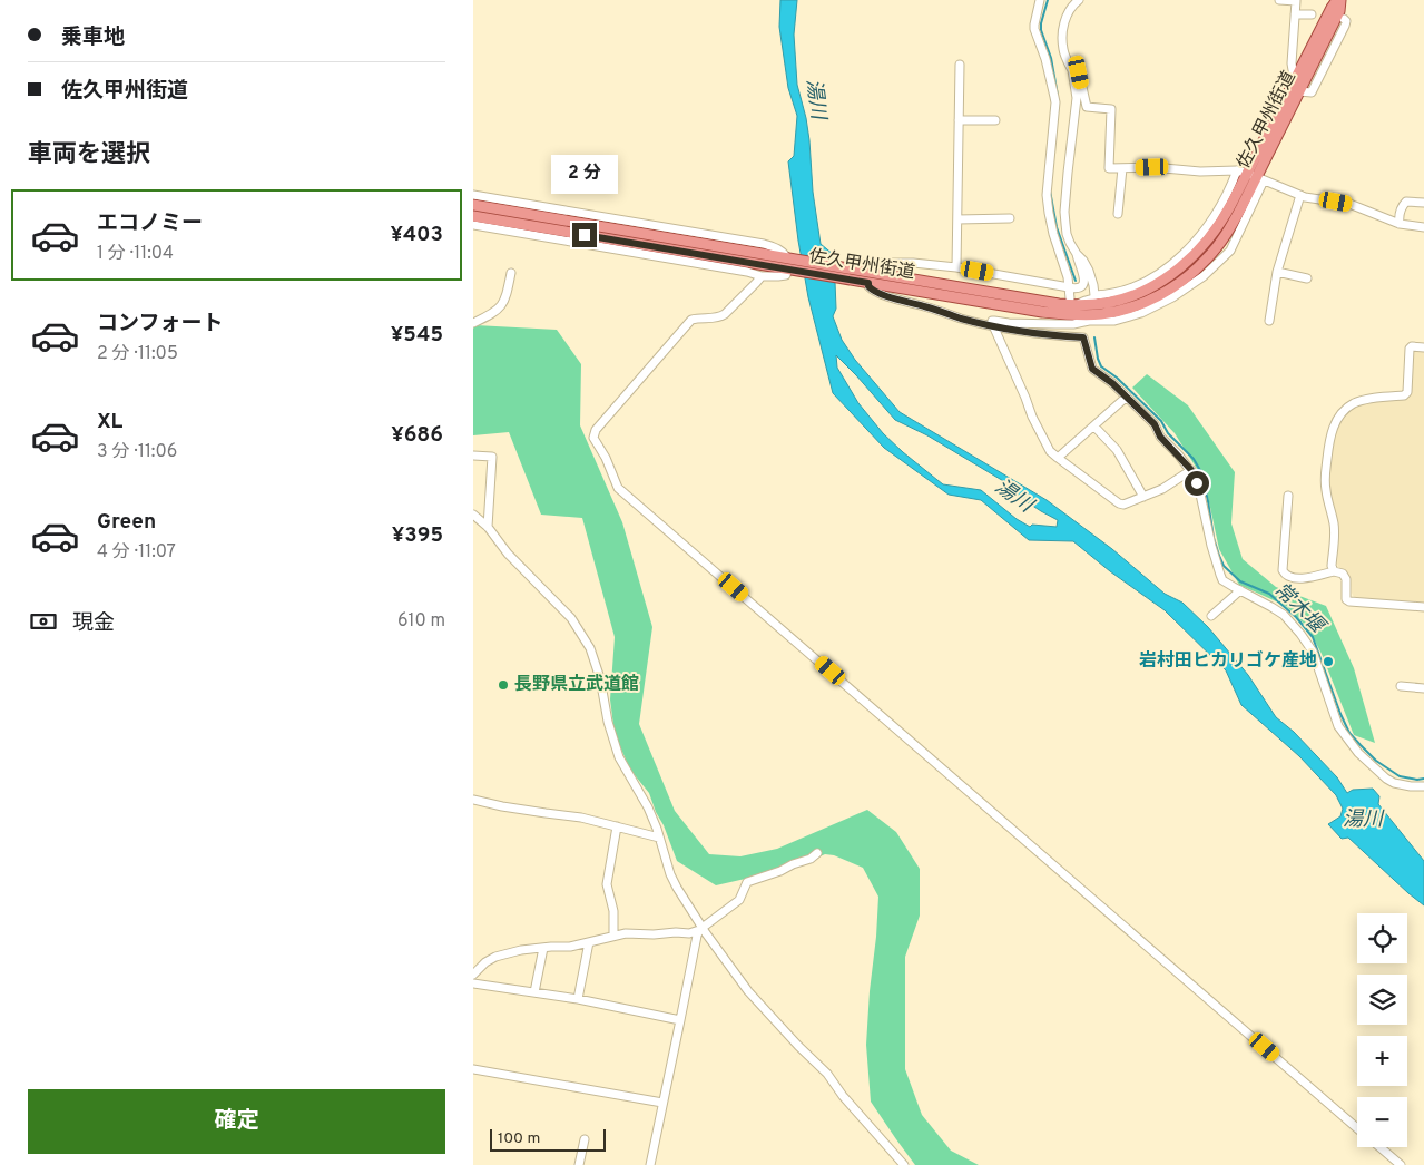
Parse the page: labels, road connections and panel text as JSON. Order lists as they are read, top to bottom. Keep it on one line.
{"streets":{"main road":["佐久甲州街道"]},"water":["湯川","常木堰"],"places":["岩村田ヒカリゴケ産地","長野県立武道館"],"scale_bar":"100 m","page":{"banner":["乗車地","佐久甲州街道"],"heading":"車両を選択","bubble":"2 分","list":[{"name":"エコノミー","note":"1 分 · 11:04","value":"¥403"},{"name":"コンフォート","note":"2 分 · 11:05","value":"¥545"},{"name":"XL","note":"3 分 · 11:06","value":"¥686"},{"name":"Green","note":"4 分 · 11:07","value":"¥395"}],"pay":["現金","610 m"],"map_buttons":["+","−"],"buttons":"確定","scale":"100 m"}}
